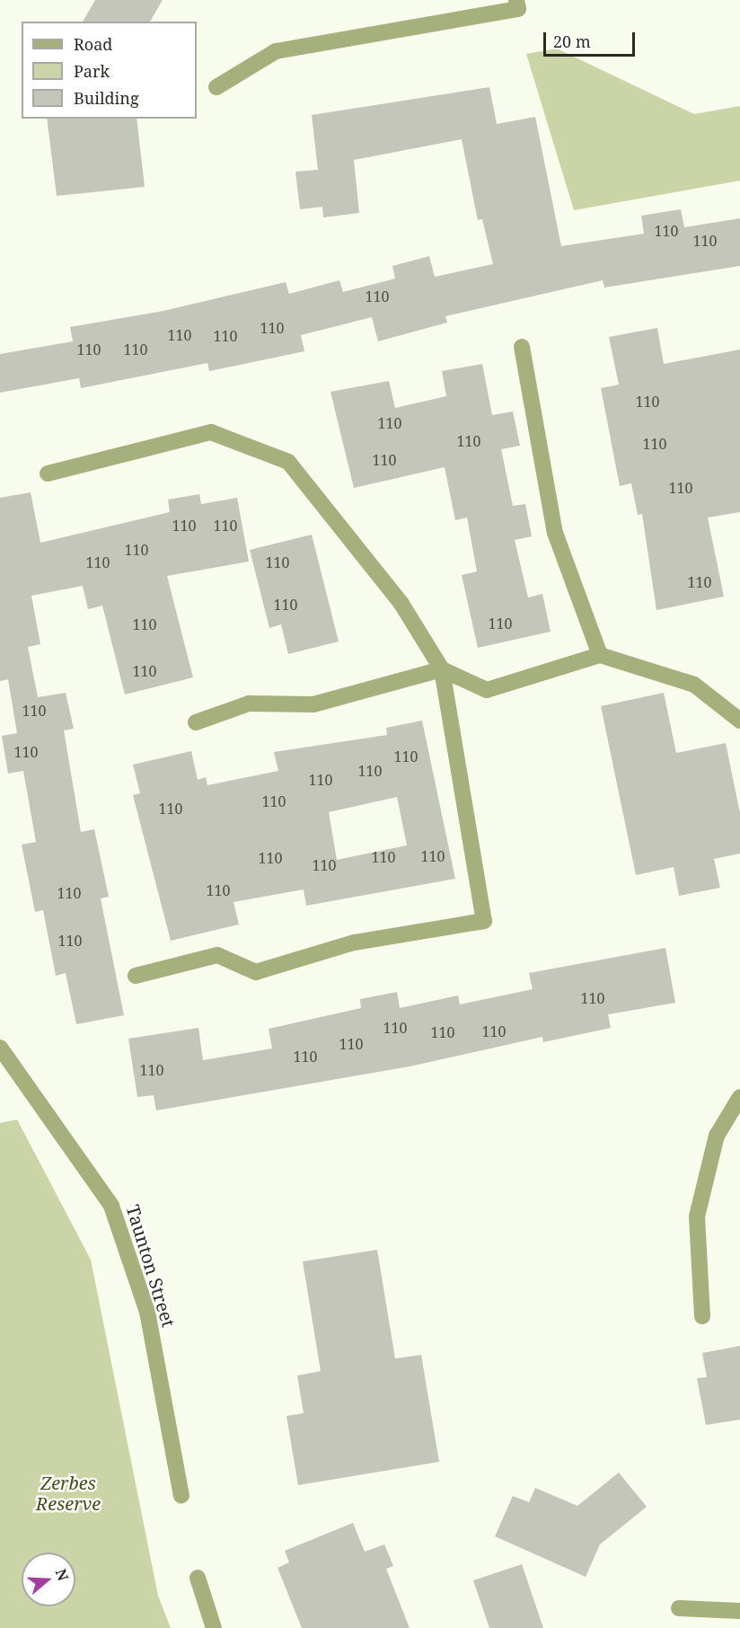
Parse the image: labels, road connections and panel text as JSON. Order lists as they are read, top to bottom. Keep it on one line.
{"streets":{"street":["Taunton Street"]},"parks":["Zerbes Reserve"],"house_numbers":["110","110","110","110","110","110","110","110","110","110","110","110","110","110","110","110","110","110","110","110","110","110","110","110","110","110","110","110","110","110","110","110","110","110","110","110","110","110","110","110","110","110","110","110","110"],"legend":["Road","Park","Building"],"scale_bar":"20 m","north":"right"}
